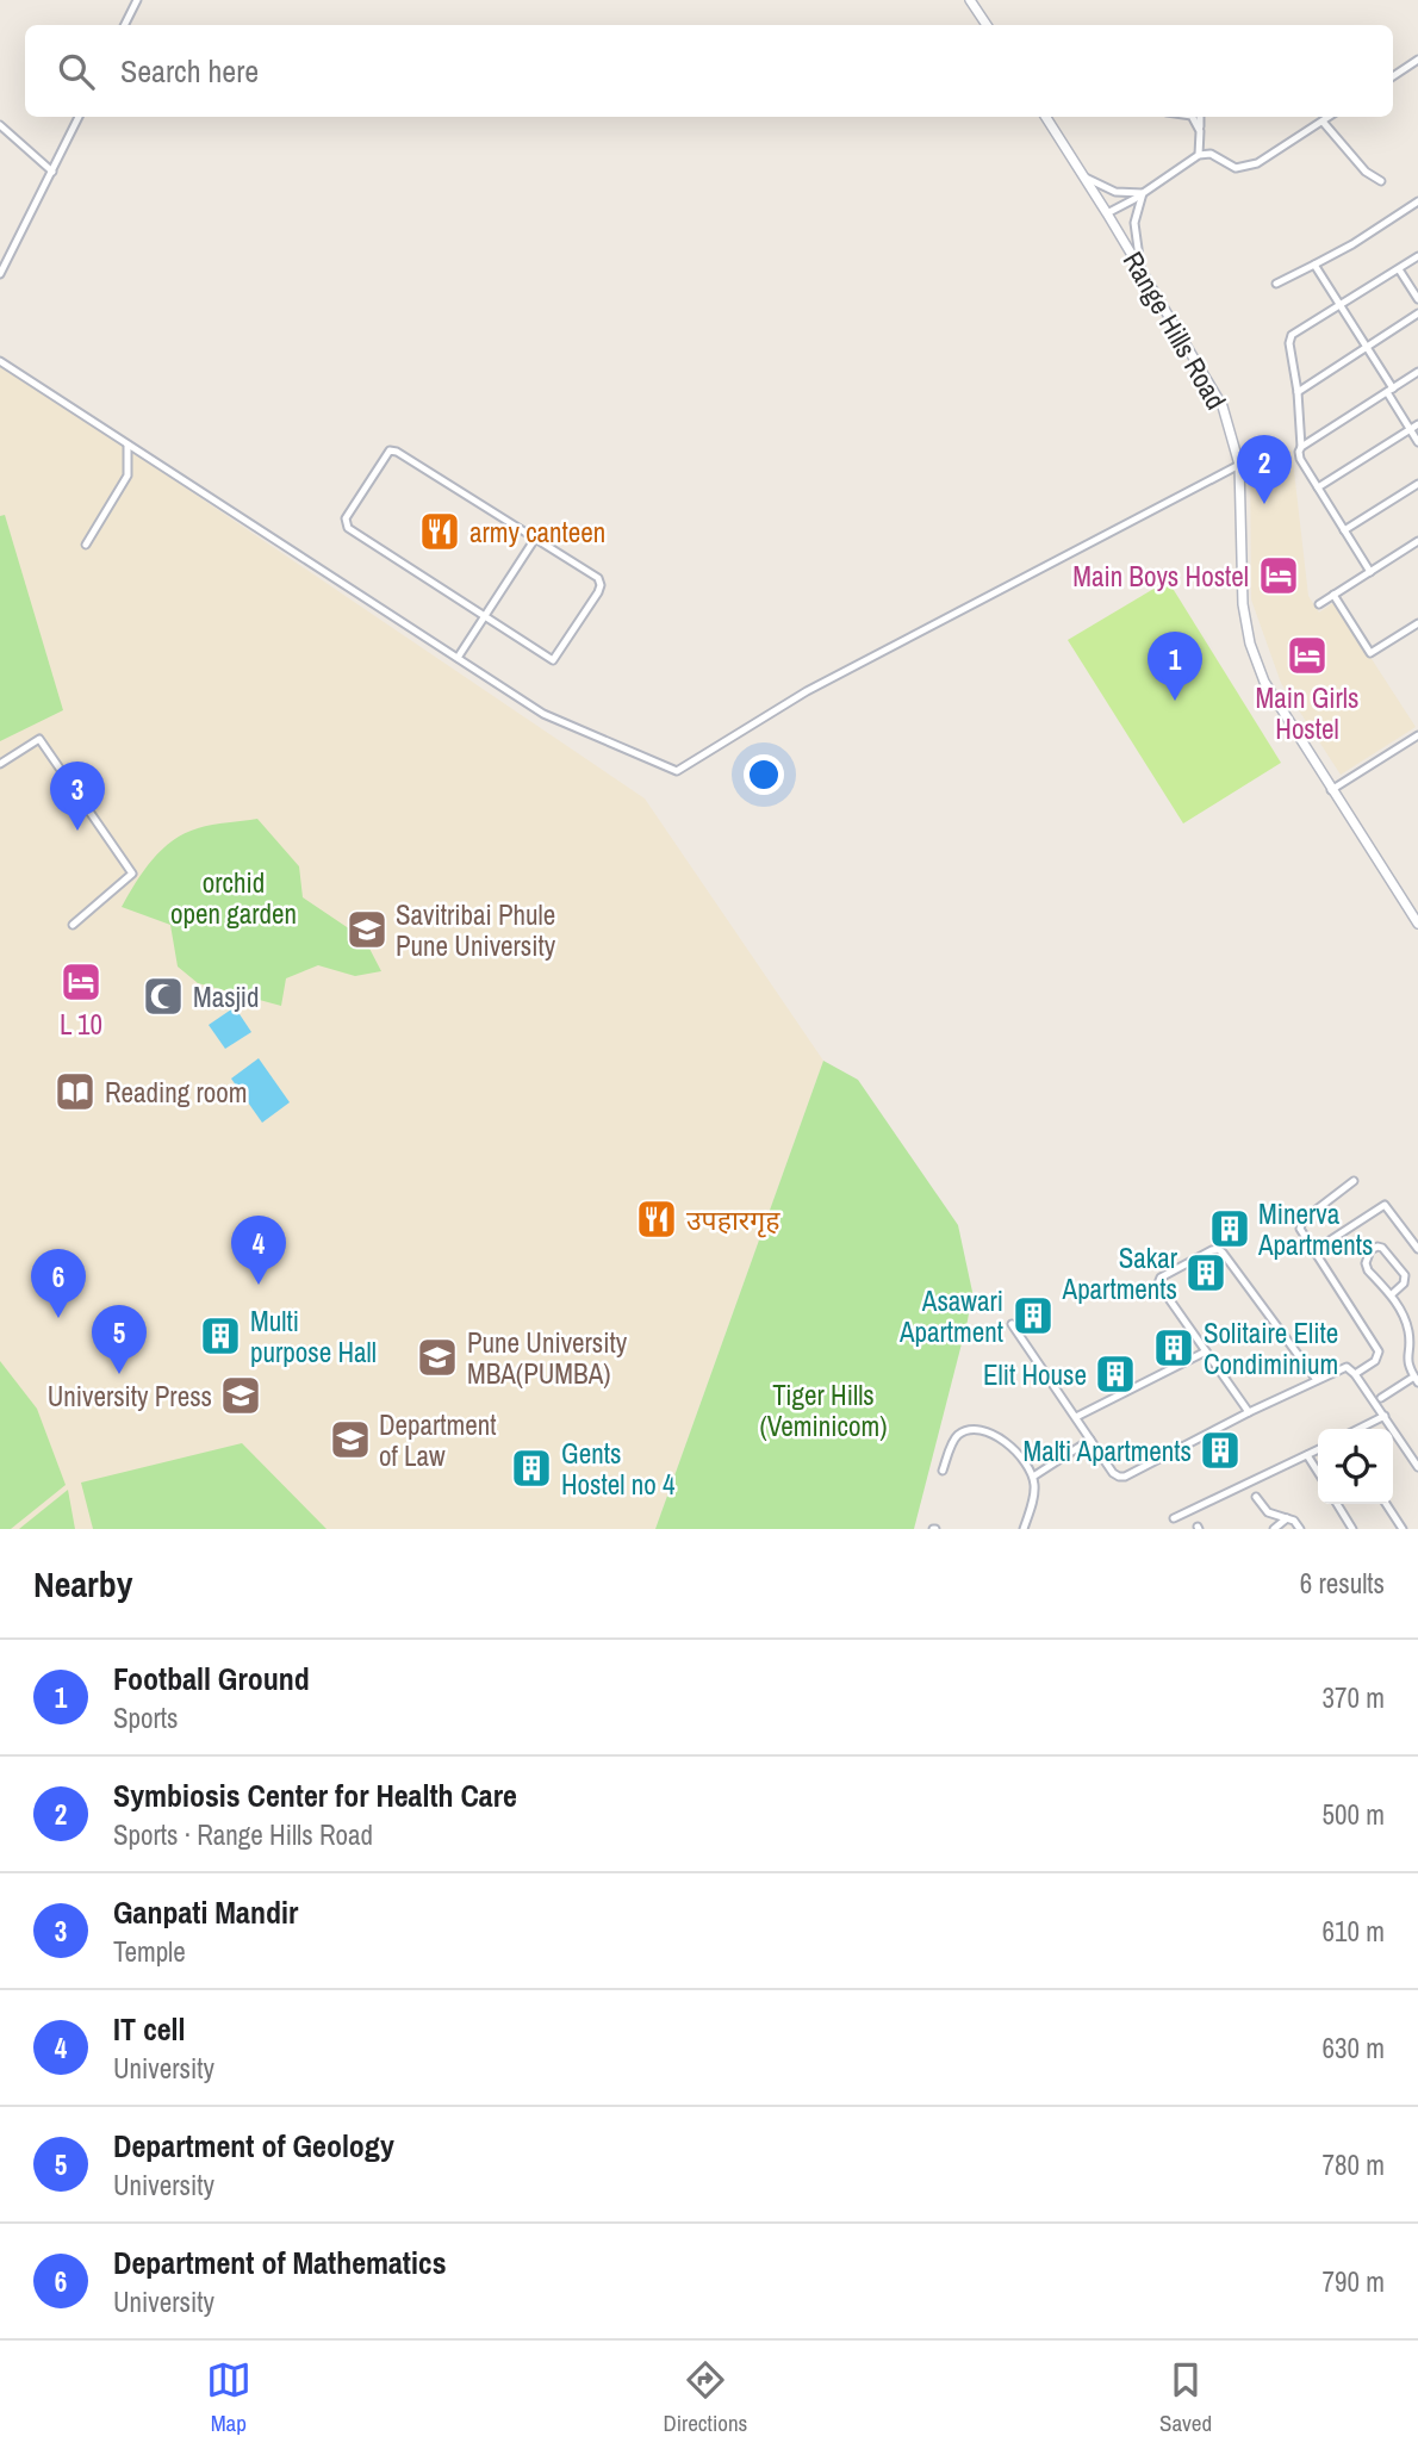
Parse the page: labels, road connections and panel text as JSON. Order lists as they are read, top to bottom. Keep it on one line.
{"streets":{"street":["Range Hills Road"]},"parks":["orchid open garden","Tiger Hills (Veminicom)"],"places":{"restaurant":["army canteen","उपहारगृह"],"hotel":["Main Boys Hostel","Main Girls Hostel","L 10"],"school or university":["Savitribai Phule Pune University","Pune University MBA(PUMBA)","University Press","Department of Law"],"mosque":["Masjid"],"library":["Reading room"],"building":["Minerva Apartments","Sakar Apartments","Asawari Apartment","Multi purpose Hall","Solitaire Elite Condiminium","Elit House","Malti Apartments","Gents Hostel no 4"]},"page":{"search":"Search here","pins":["2","1","3","4","6","5"],"heading":["Nearby","6 results"],"list":[{"mark":"1","name":"Football Ground","note":"Sports","value":"370 m"},{"mark":"2","name":"Symbiosis Center for Health Care","note":"Sports · Range Hills Road","value":"500 m"},{"mark":"3","name":"Ganpati Mandir","note":"Temple","value":"610 m"},{"mark":"4","name":"IT cell","note":"University","value":"630 m"},{"mark":"5","name":"Department of Geology","note":"University","value":"780 m"},{"mark":"6","name":"Department of Mathematics","note":"University","value":"790 m"}],"nav":["Map","Directions","Saved"]}}
